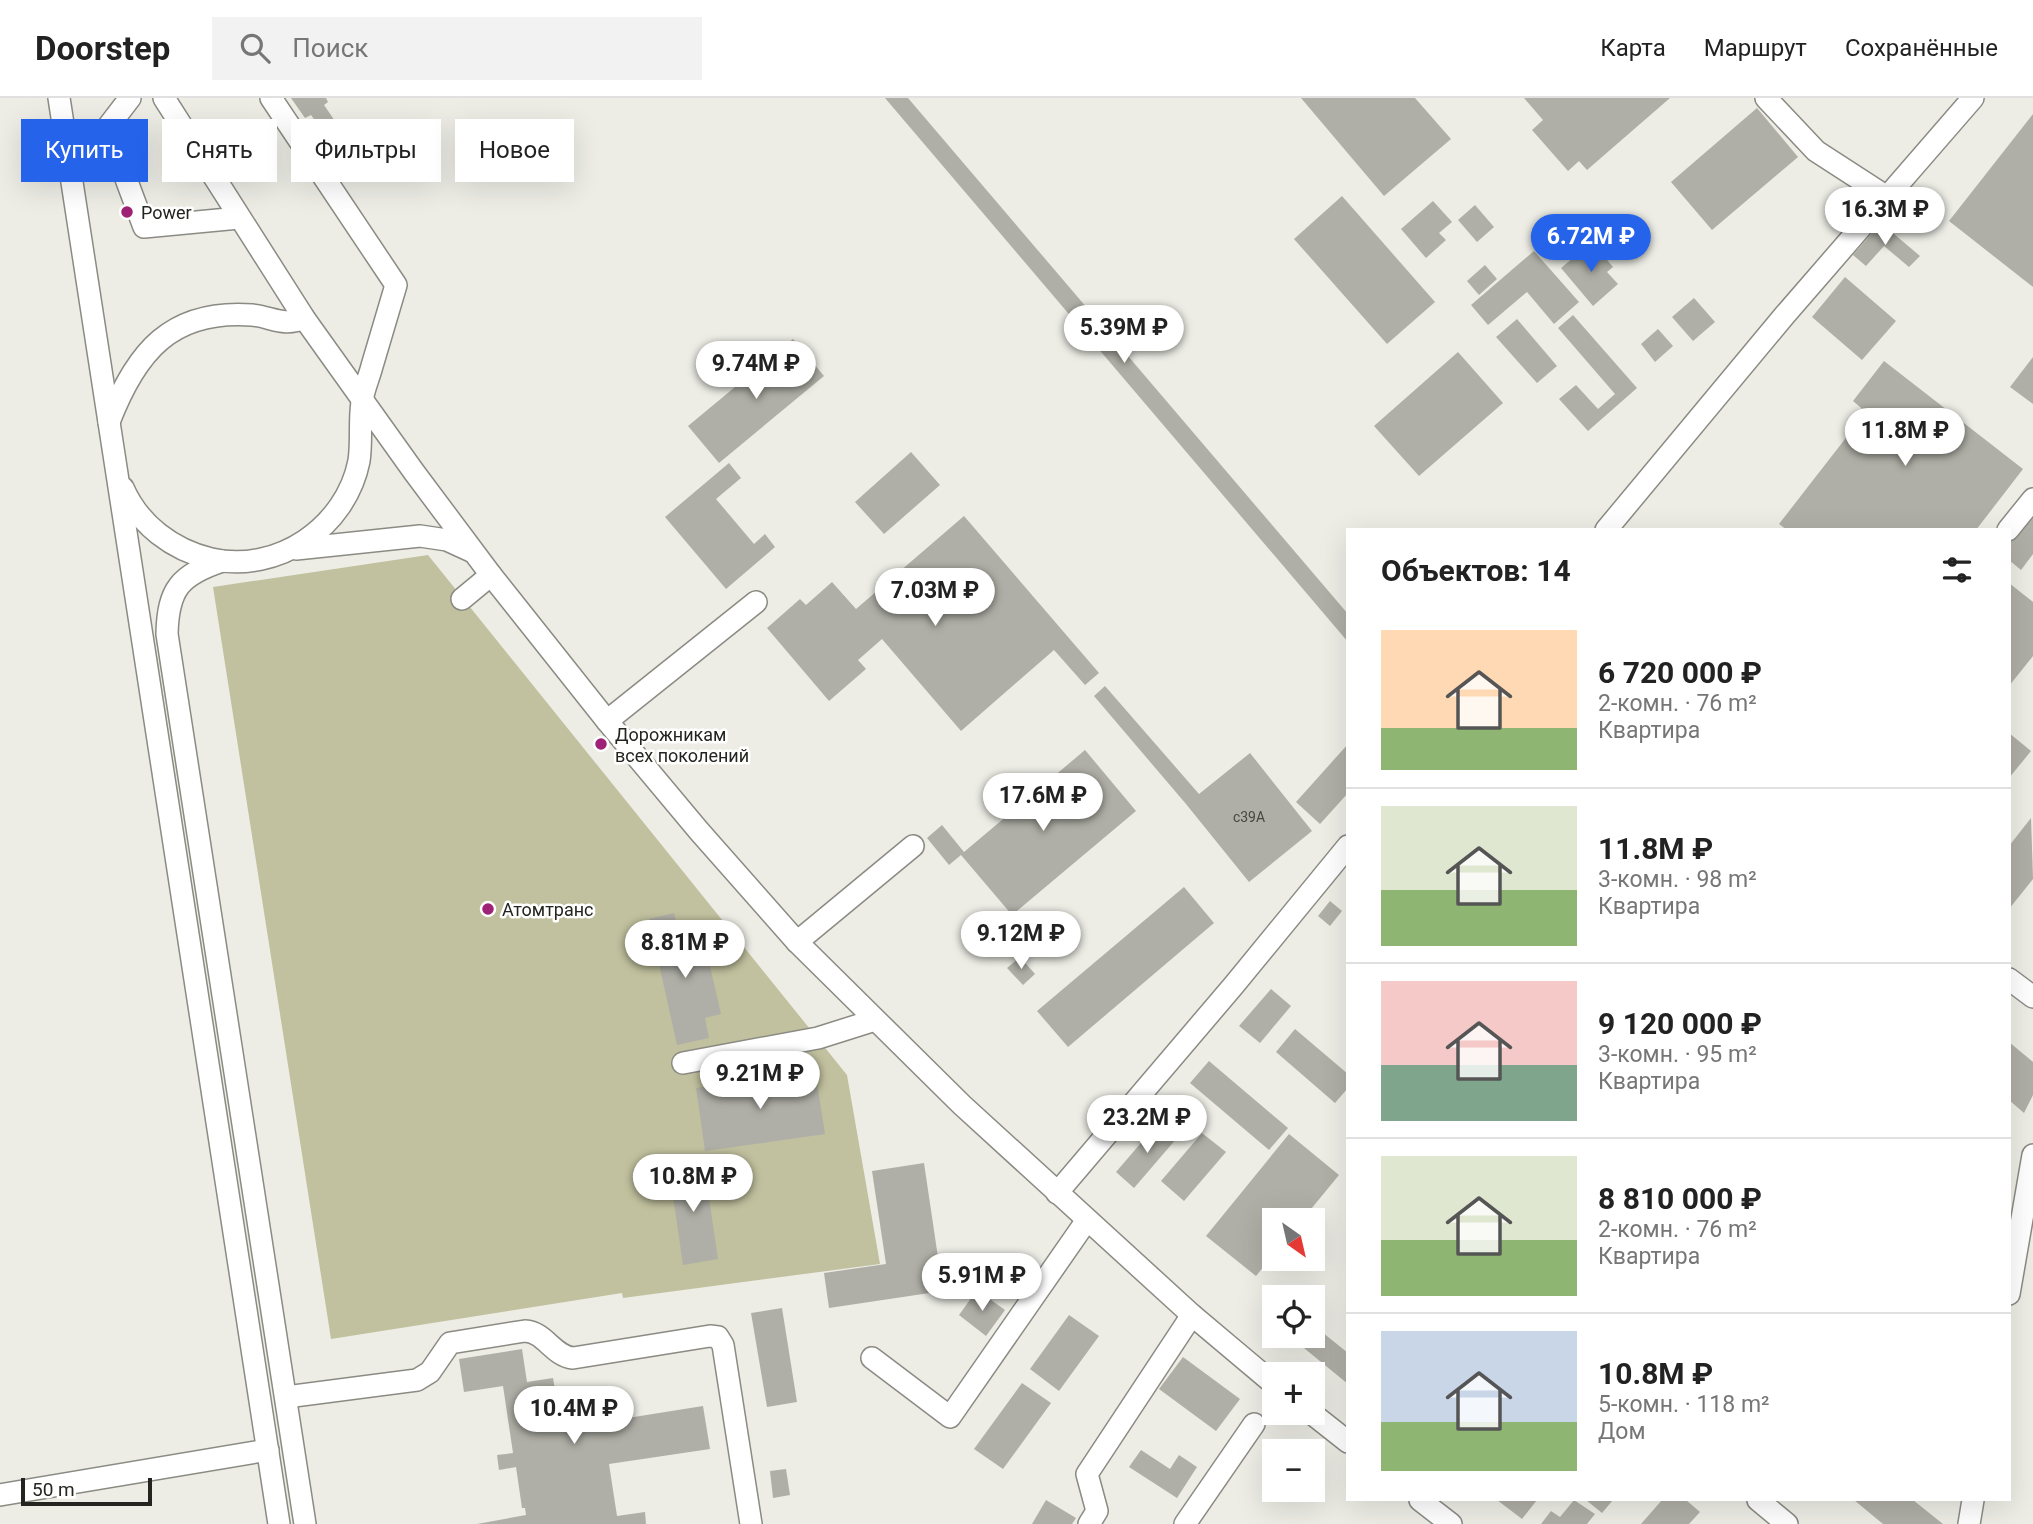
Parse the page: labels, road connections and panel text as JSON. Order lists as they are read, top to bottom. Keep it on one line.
{"places":["Power","Дорожникам всех поколений","Атомтранс"],"house_numbers":["с39А"],"scale_bar":"50 m","north":"bottom right","page":{"header":"Doorstep","search":"Поиск","nav":["Карта","Маршрут","Сохранённые"],"chip":["Купить","Снять","Фильтры","Новое"],"price":["16.3M ₽","6.72M ₽","5.39M ₽","9.74M ₽","11.8M ₽","7.03M ₽","17.6M ₽","9.12M ₽","8.81M ₽","9.21M ₽","23.2M ₽","10.8M ₽","5.91M ₽","10.4M ₽"],"heading":"Объектов: 14","list":[{"name":"6 720 000 ₽","note":"2-комн. · 76 m² · Квартира"},{"name":"11.8M ₽","note":"3-комн. · 98 m² · Квартира"},{"name":"9 120 000 ₽","note":"3-комн. · 95 m² · Квартира"},{"name":"8 810 000 ₽","note":"2-комн. · 76 m² · Квартира"},{"name":"10.8M ₽","note":"5-комн. · 118 m² · Дом"}],"map_buttons":["+","−"],"scale":"50 m"}}
